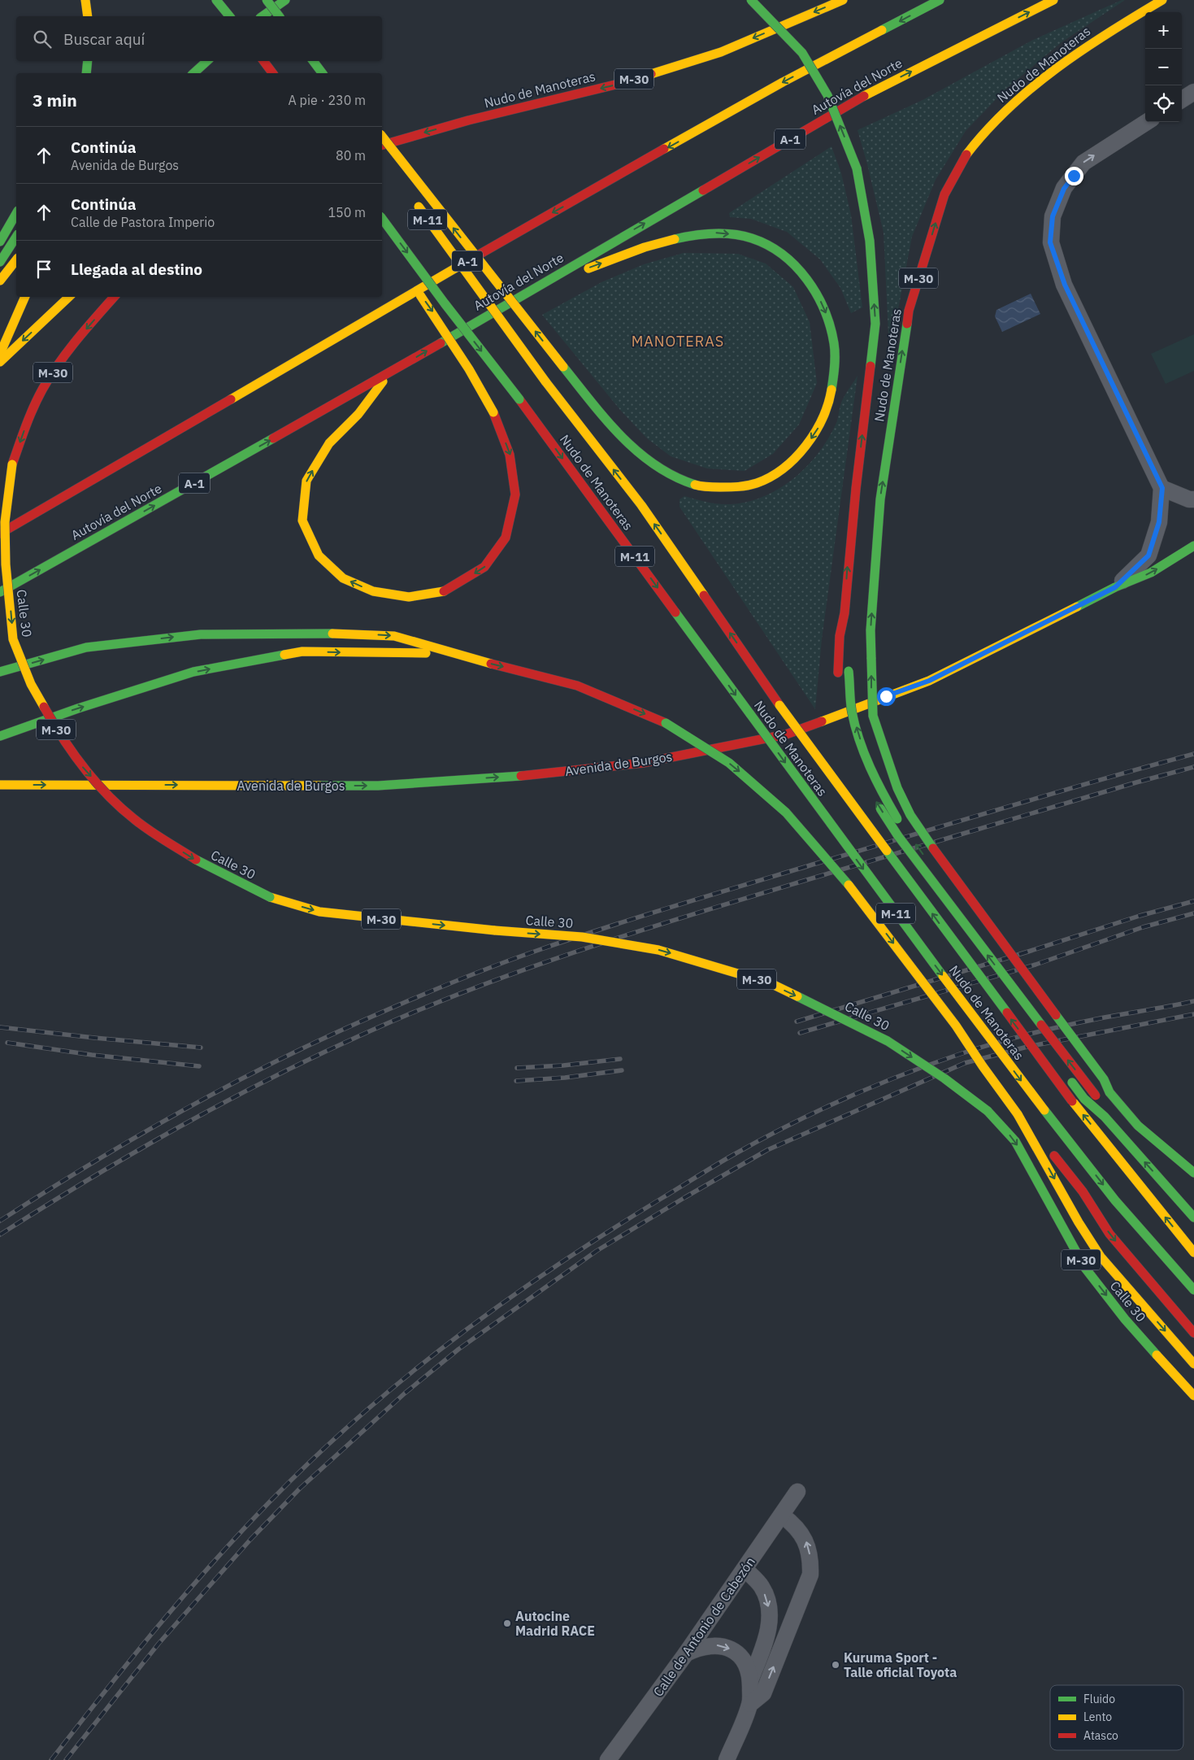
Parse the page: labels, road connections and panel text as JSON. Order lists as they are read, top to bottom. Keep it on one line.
{"streets":{"main road":["Nudo de Manoteras","M-30","Autovía del Norte","A-1","M-11","Calle 30","Avenida de Burgos"],"street":["Calle de Antonio de Cabezón"]},"crossings":[["Nudo de Manoteras","M-30"],["Nudo de Manoteras","M-11"]],"one_way":["Avenida de Burgos"],"districts":["MANOTERAS"],"places":["Autocine Madrid RACE","Kuruma Sport - Talle oficial Toyota"],"legend":["Fluido","Lento","Atasco"],"page":{"map_buttons":["+","−"],"search":"Buscar aquí","heading":["3 min","A pie · 230 m"],"list":[["Continúa","Avenida de Burgos","80 m"],["Continúa","Calle de Pastora Imperio","150 m"],"Llegada al destino"]}}
